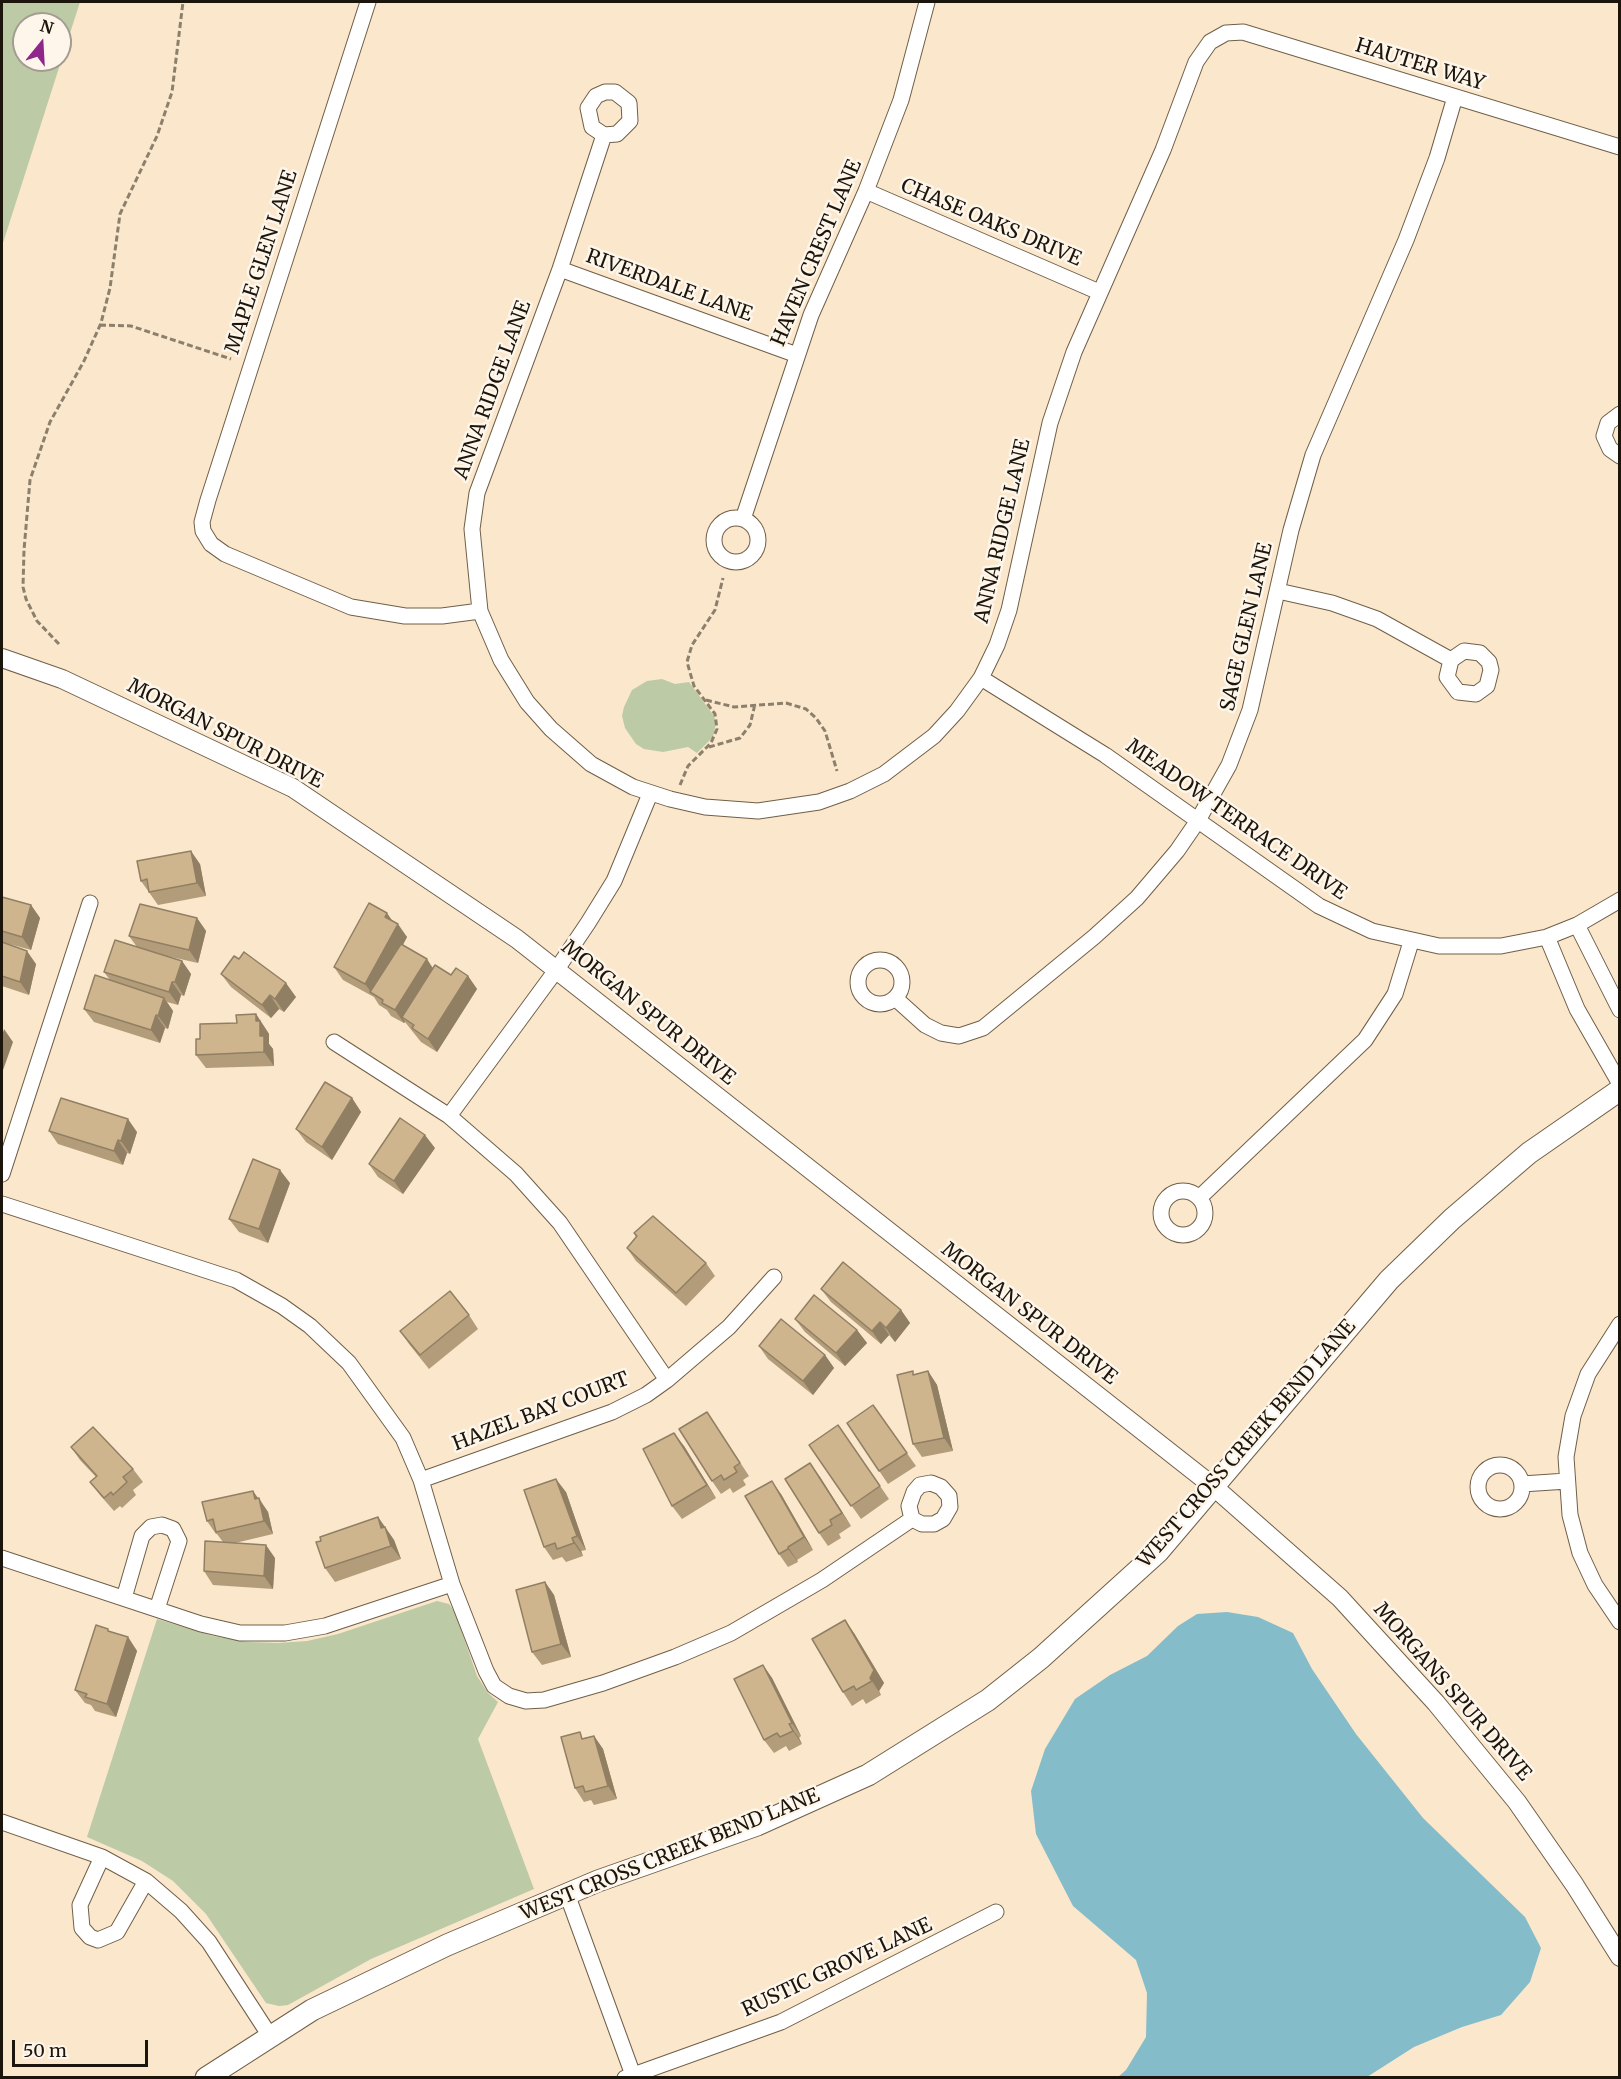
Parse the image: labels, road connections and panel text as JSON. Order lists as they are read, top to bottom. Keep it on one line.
{"streets":{"main road":["WEST CROSS CREEK BEND LANE"],"street":["HAUTER WAY","CHASE OAKS DRIVE","HAVEN CREST LANE","MAPLE GLEN LANE","RIVERDALE LANE","ANNA RIDGE LANE","SAGE GLEN LANE","MORGAN SPUR DRIVE","MEADOW TERRACE DRIVE","HAZEL BAY COURT","MORGANS SPUR DRIVE","RUSTIC GROVE LANE"]},"crossings":[["HAUTER WAY","ANNA RIDGE LANE"],["HAUTER WAY","SAGE GLEN LANE"],["CHASE OAKS DRIVE","HAVEN CREST LANE"],["CHASE OAKS DRIVE","ANNA RIDGE LANE"],["HAVEN CREST LANE","RIVERDALE LANE"],["MAPLE GLEN LANE","ANNA RIDGE LANE"],["RIVERDALE LANE","ANNA RIDGE LANE"],["ANNA RIDGE LANE","MEADOW TERRACE DRIVE"],["SAGE GLEN LANE","MEADOW TERRACE DRIVE"],["MORGAN SPUR DRIVE","WEST CROSS CREEK BEND LANE"],["MORGAN SPUR DRIVE","MORGANS SPUR DRIVE"],["WEST CROSS CREEK BEND LANE","MORGANS SPUR DRIVE"]],"scale_bar":"50 m","north":"top"}
